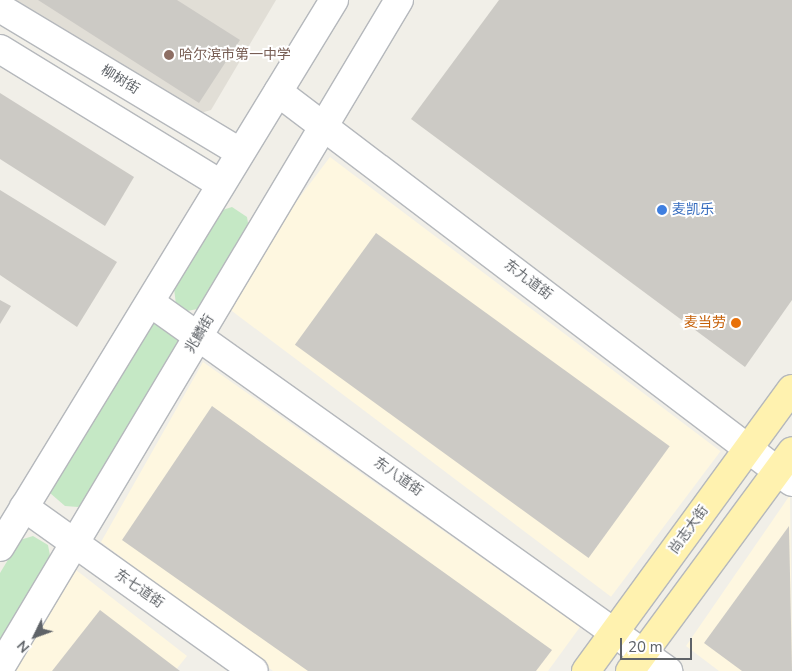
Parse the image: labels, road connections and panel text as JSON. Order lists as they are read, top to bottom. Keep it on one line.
{"streets":{"main road":["尚志大街"],"street":["柳树街","东九道街","兆麟街","东八道街","东七道街"]},"crossings":[["东九道街","兆麟街"],["东九道街","尚志大街"],["兆麟街","东八道街"],["兆麟街","东七道街"],["东八道街","尚志大街"]],"places":["哈尔滨市第一中学","麦凯乐","麦当劳"],"scale_bar":"20 m","north":"bottom left"}
